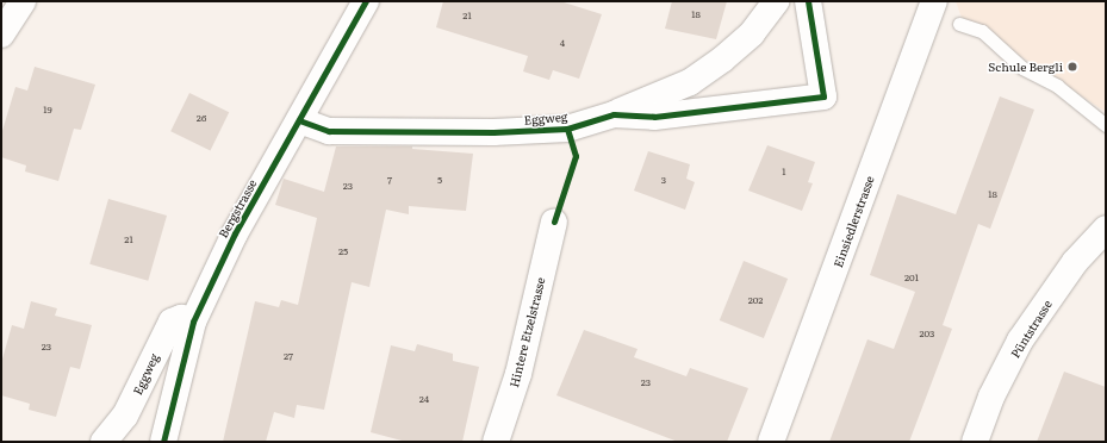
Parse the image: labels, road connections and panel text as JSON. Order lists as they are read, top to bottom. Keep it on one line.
{"streets":{"street":["Eggweg","Bergstrasse","Einsiedlerstrasse","Püntstrasse","Hintere Etzelstrasse"]},"crossings":[["Eggweg","Bergstrasse"]],"places":["Schule Bergli"],"house_numbers":["18","21","4","19","26","1","7","5","3","23","18","21","25","201","202","203","23","27","23","24"]}
